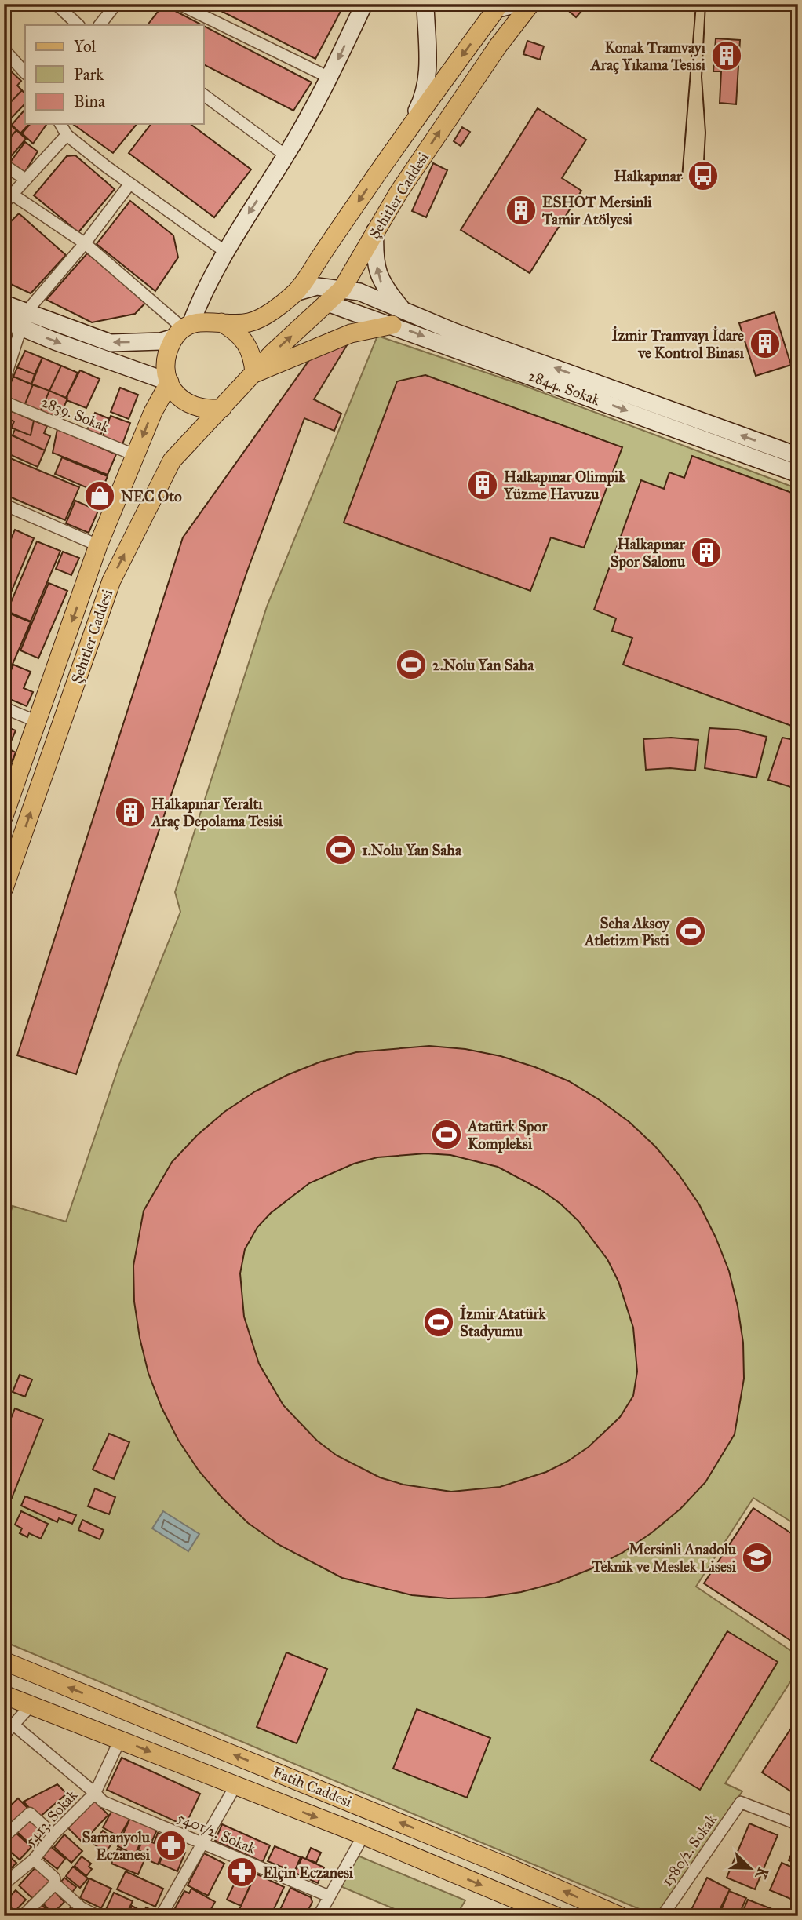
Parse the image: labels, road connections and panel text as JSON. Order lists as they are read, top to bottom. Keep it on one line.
{"streets":{"main road":["Şehitler Caddesi","2844. Sokak","Fatih Caddesi"],"street":["2839. Sokak","5413. Sokak","5401/2. Sokak","1580/2. Sokak"]},"crossings":[["Şehitler Caddesi","2844. Sokak"],["Şehitler Caddesi","2839. Sokak"],["5413. Sokak","5401/2. Sokak"]],"places":{"building":["Konak Tramvayı Araç Yıkama Tesisi","ESHOT Mersinli Tamir Atölyesi","İzmir Tramvayı İdare ve Kontrol Binası","Halkapınar Olimpik Yüzme Havuzu","Halkapınar Spor Salonu","Halkapınar Yeraltı Araç Depolama Tesisi"],"bus stop":["Halkapınar"],"shop":["NEC Oto"],"sports":["2.Nolu Yan Saha","1.Nolu Yan Saha","Seha Aksoy Atletizm Pisti","Atatürk Spor Kompleksi","İzmir Atatürk Stadyumu"],"school or university":["Mersinli Anadolu Teknik ve Meslek Lisesi"],"pharmacy":["Samanyolu Eczanesi","Elçin Eczanesi"]},"legend":["Yol","Park","Bina"],"north":"bottom right"}
